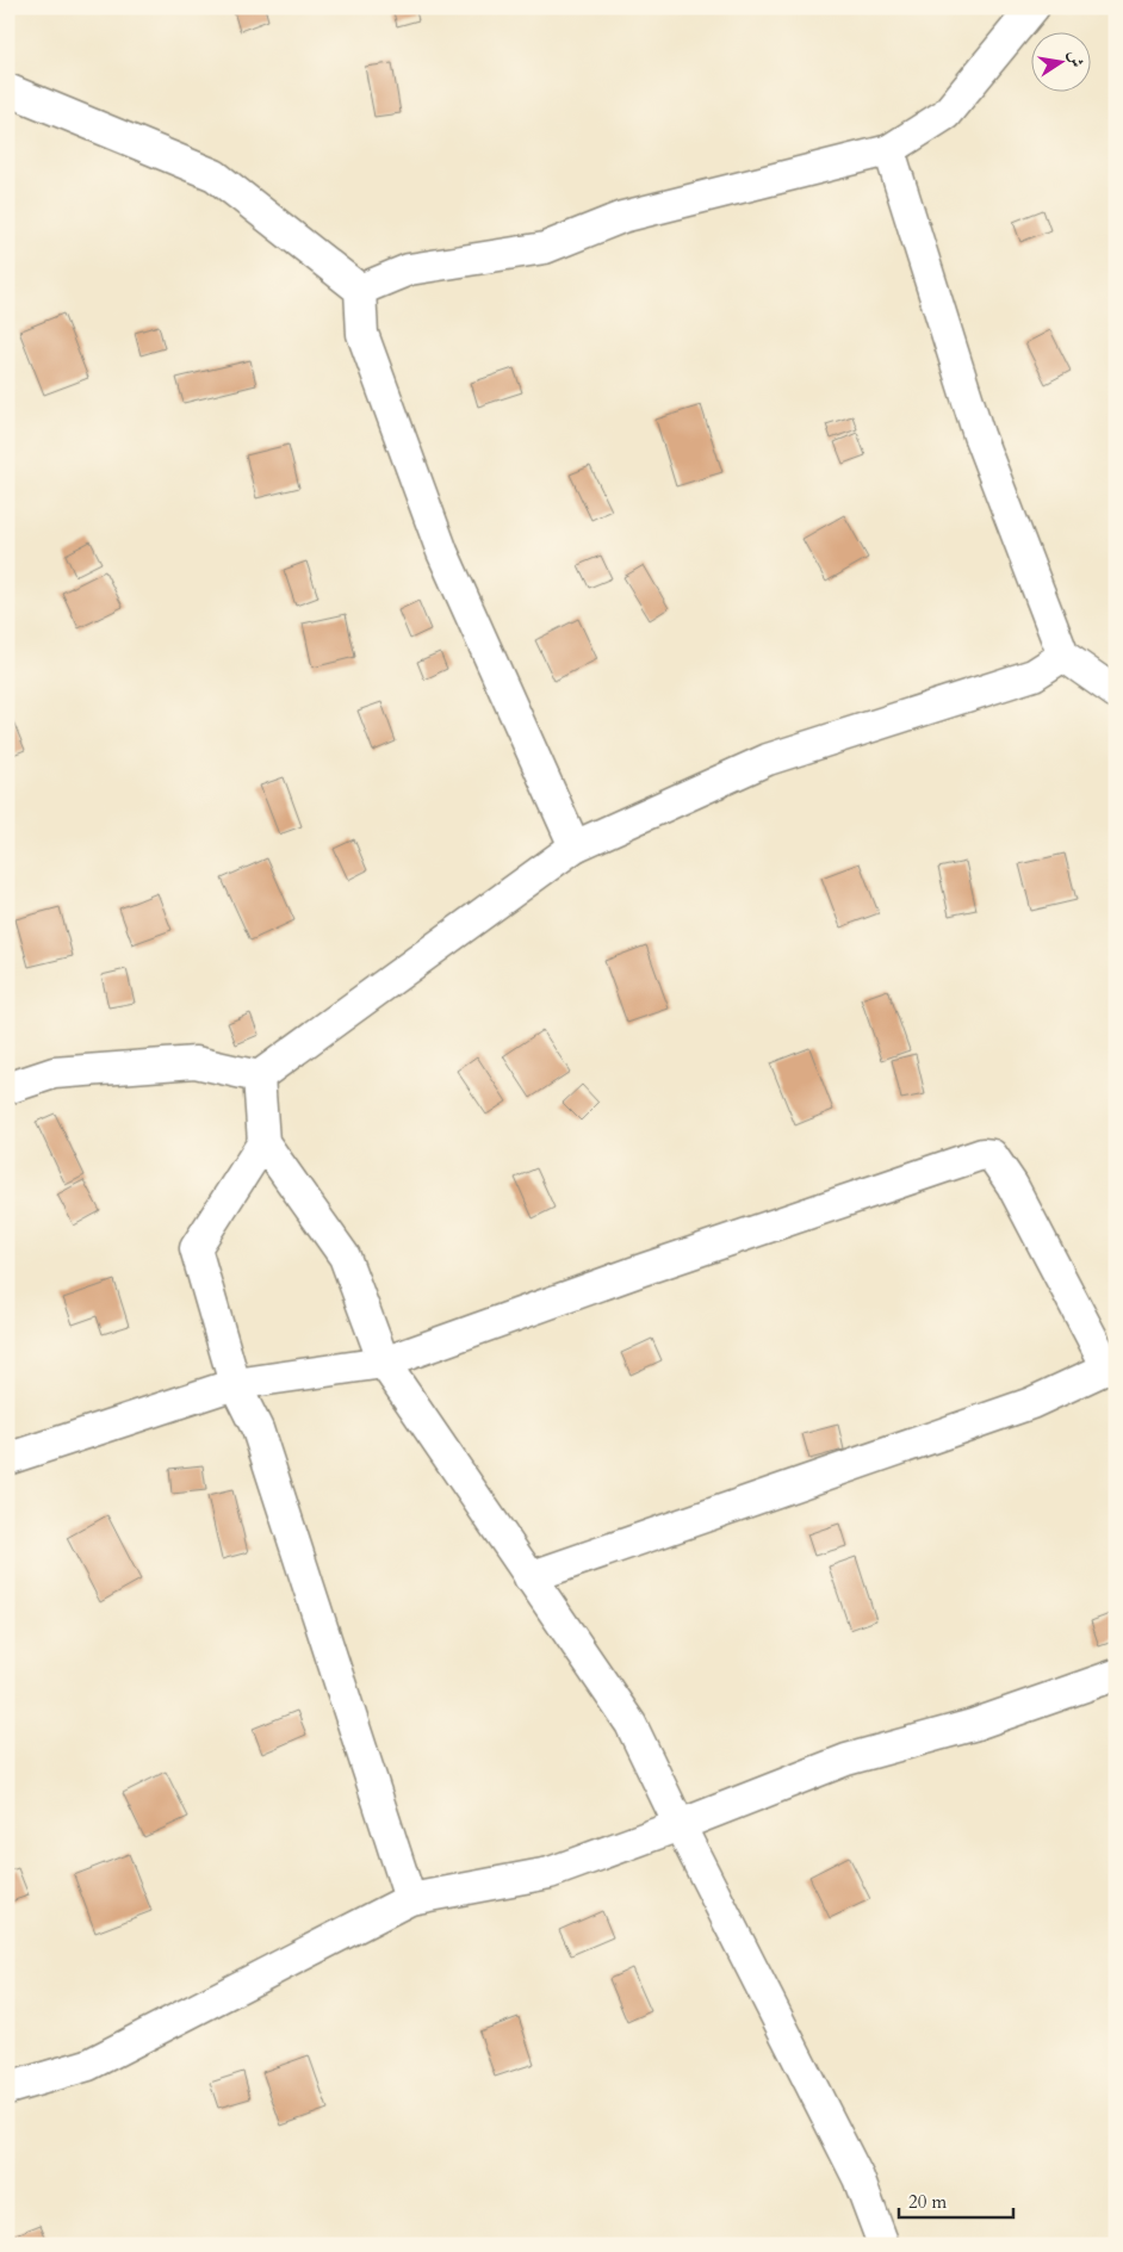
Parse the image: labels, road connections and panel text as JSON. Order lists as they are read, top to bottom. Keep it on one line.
{"scale_bar":"20 m","north":"right"}
